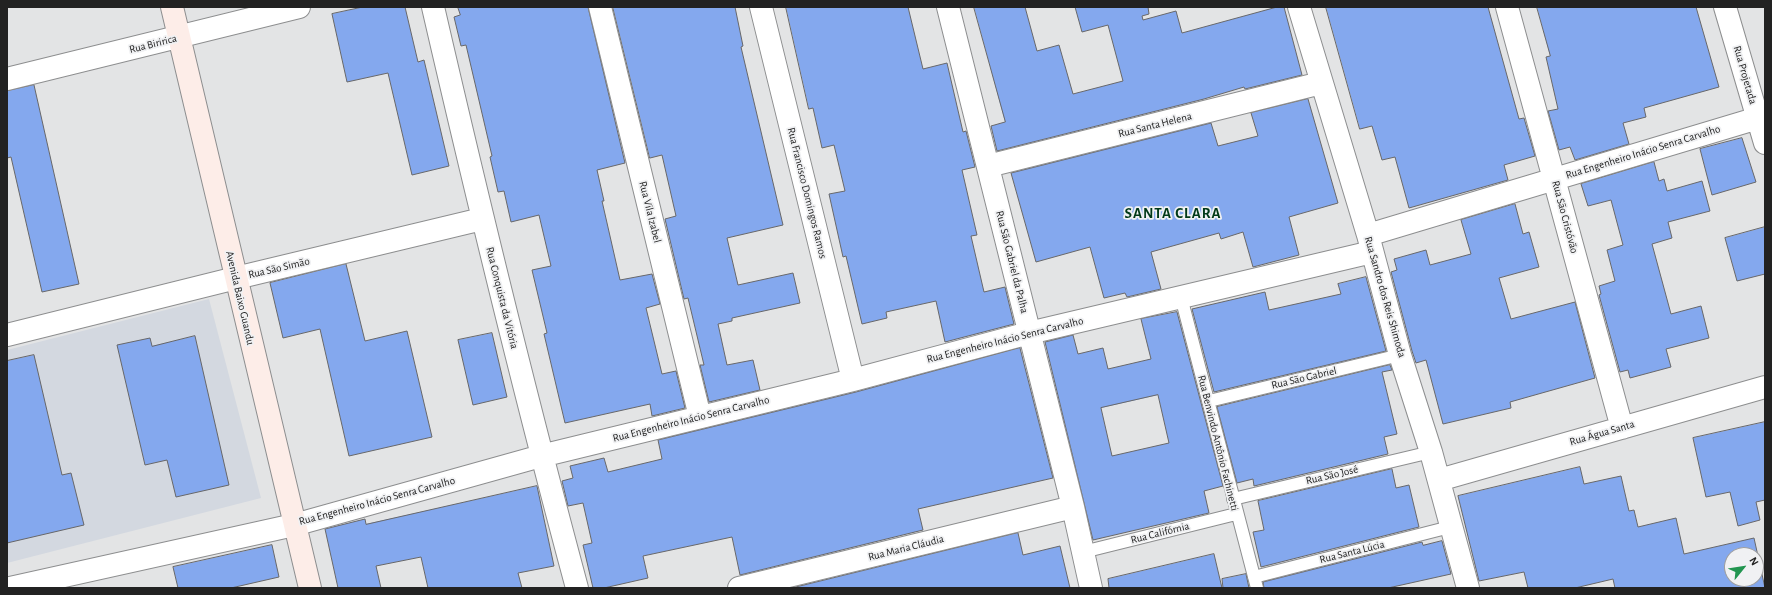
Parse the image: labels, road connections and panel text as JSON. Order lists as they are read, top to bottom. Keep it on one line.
{"streets":{"street":["Rua Biririca","Rua Projetada","Rua Santa Helena","Rua Engenheiro Inácio Senra Carvalho","Rua Francisco Domingos Ramos","Rua Vila Izabel","Rua São Cristóvão","Rua São Gabriel da Palha","Rua São Simão","Rua Sandro dos Reis Shimoda","Avenida Baixo Guandu","Rua Conquista da Vitória","Rua Água Santa","Rua Maria Cláudia"],"lane":["Rua São Gabriel","Rua Benvindo Antônio Fachinetti","Rua São José","Rua Califórnia","Rua Santa Lúcia"]},"crossings":[["Rua Biririca","Avenida Baixo Guandu"],["Rua Projetada","Rua Engenheiro Inácio Senra Carvalho"],["Rua Santa Helena","Rua São Gabriel da Palha"],["Rua Santa Helena","Rua Sandro dos Reis Shimoda"],["Rua Engenheiro Inácio Senra Carvalho","Rua Francisco Domingos Ramos"],["Rua Engenheiro Inácio Senra Carvalho","Rua Vila Izabel"],["Rua Engenheiro Inácio Senra Carvalho","Rua São Cristóvão"],["Rua Engenheiro Inácio Senra Carvalho","Rua São Gabriel da Palha"],["Rua Engenheiro Inácio Senra Carvalho","Rua Sandro dos Reis Shimoda"],["Rua Engenheiro Inácio Senra Carvalho","Avenida Baixo Guandu"],["Rua Engenheiro Inácio Senra Carvalho","Rua Conquista da Vitória"],["Rua Engenheiro Inácio Senra Carvalho","Rua Benvindo Antônio Fachinetti"],["Rua São Cristóvão","Rua Água Santa"],["Rua São Gabriel da Palha","Rua Califórnia"],["Rua São Gabriel da Palha","Rua Maria Cláudia"],["Rua São Simão","Avenida Baixo Guandu"],["Rua São Simão","Rua Conquista da Vitória"],["Rua Sandro dos Reis Shimoda","Rua São Gabriel"],["Rua Sandro dos Reis Shimoda","Rua Água Santa"],["Rua Sandro dos Reis Shimoda","Rua São José"],["Rua Sandro dos Reis Shimoda","Rua Santa Lúcia"],["Rua São Gabriel","Rua Benvindo Antônio Fachinetti"],["Rua Benvindo Antônio Fachinetti","Rua São José"],["Rua Benvindo Antônio Fachinetti","Rua Califórnia"],["Rua Benvindo Antônio Fachinetti","Rua Santa Lúcia"]],"districts":["SANTA CLARA"],"north":"top right"}
